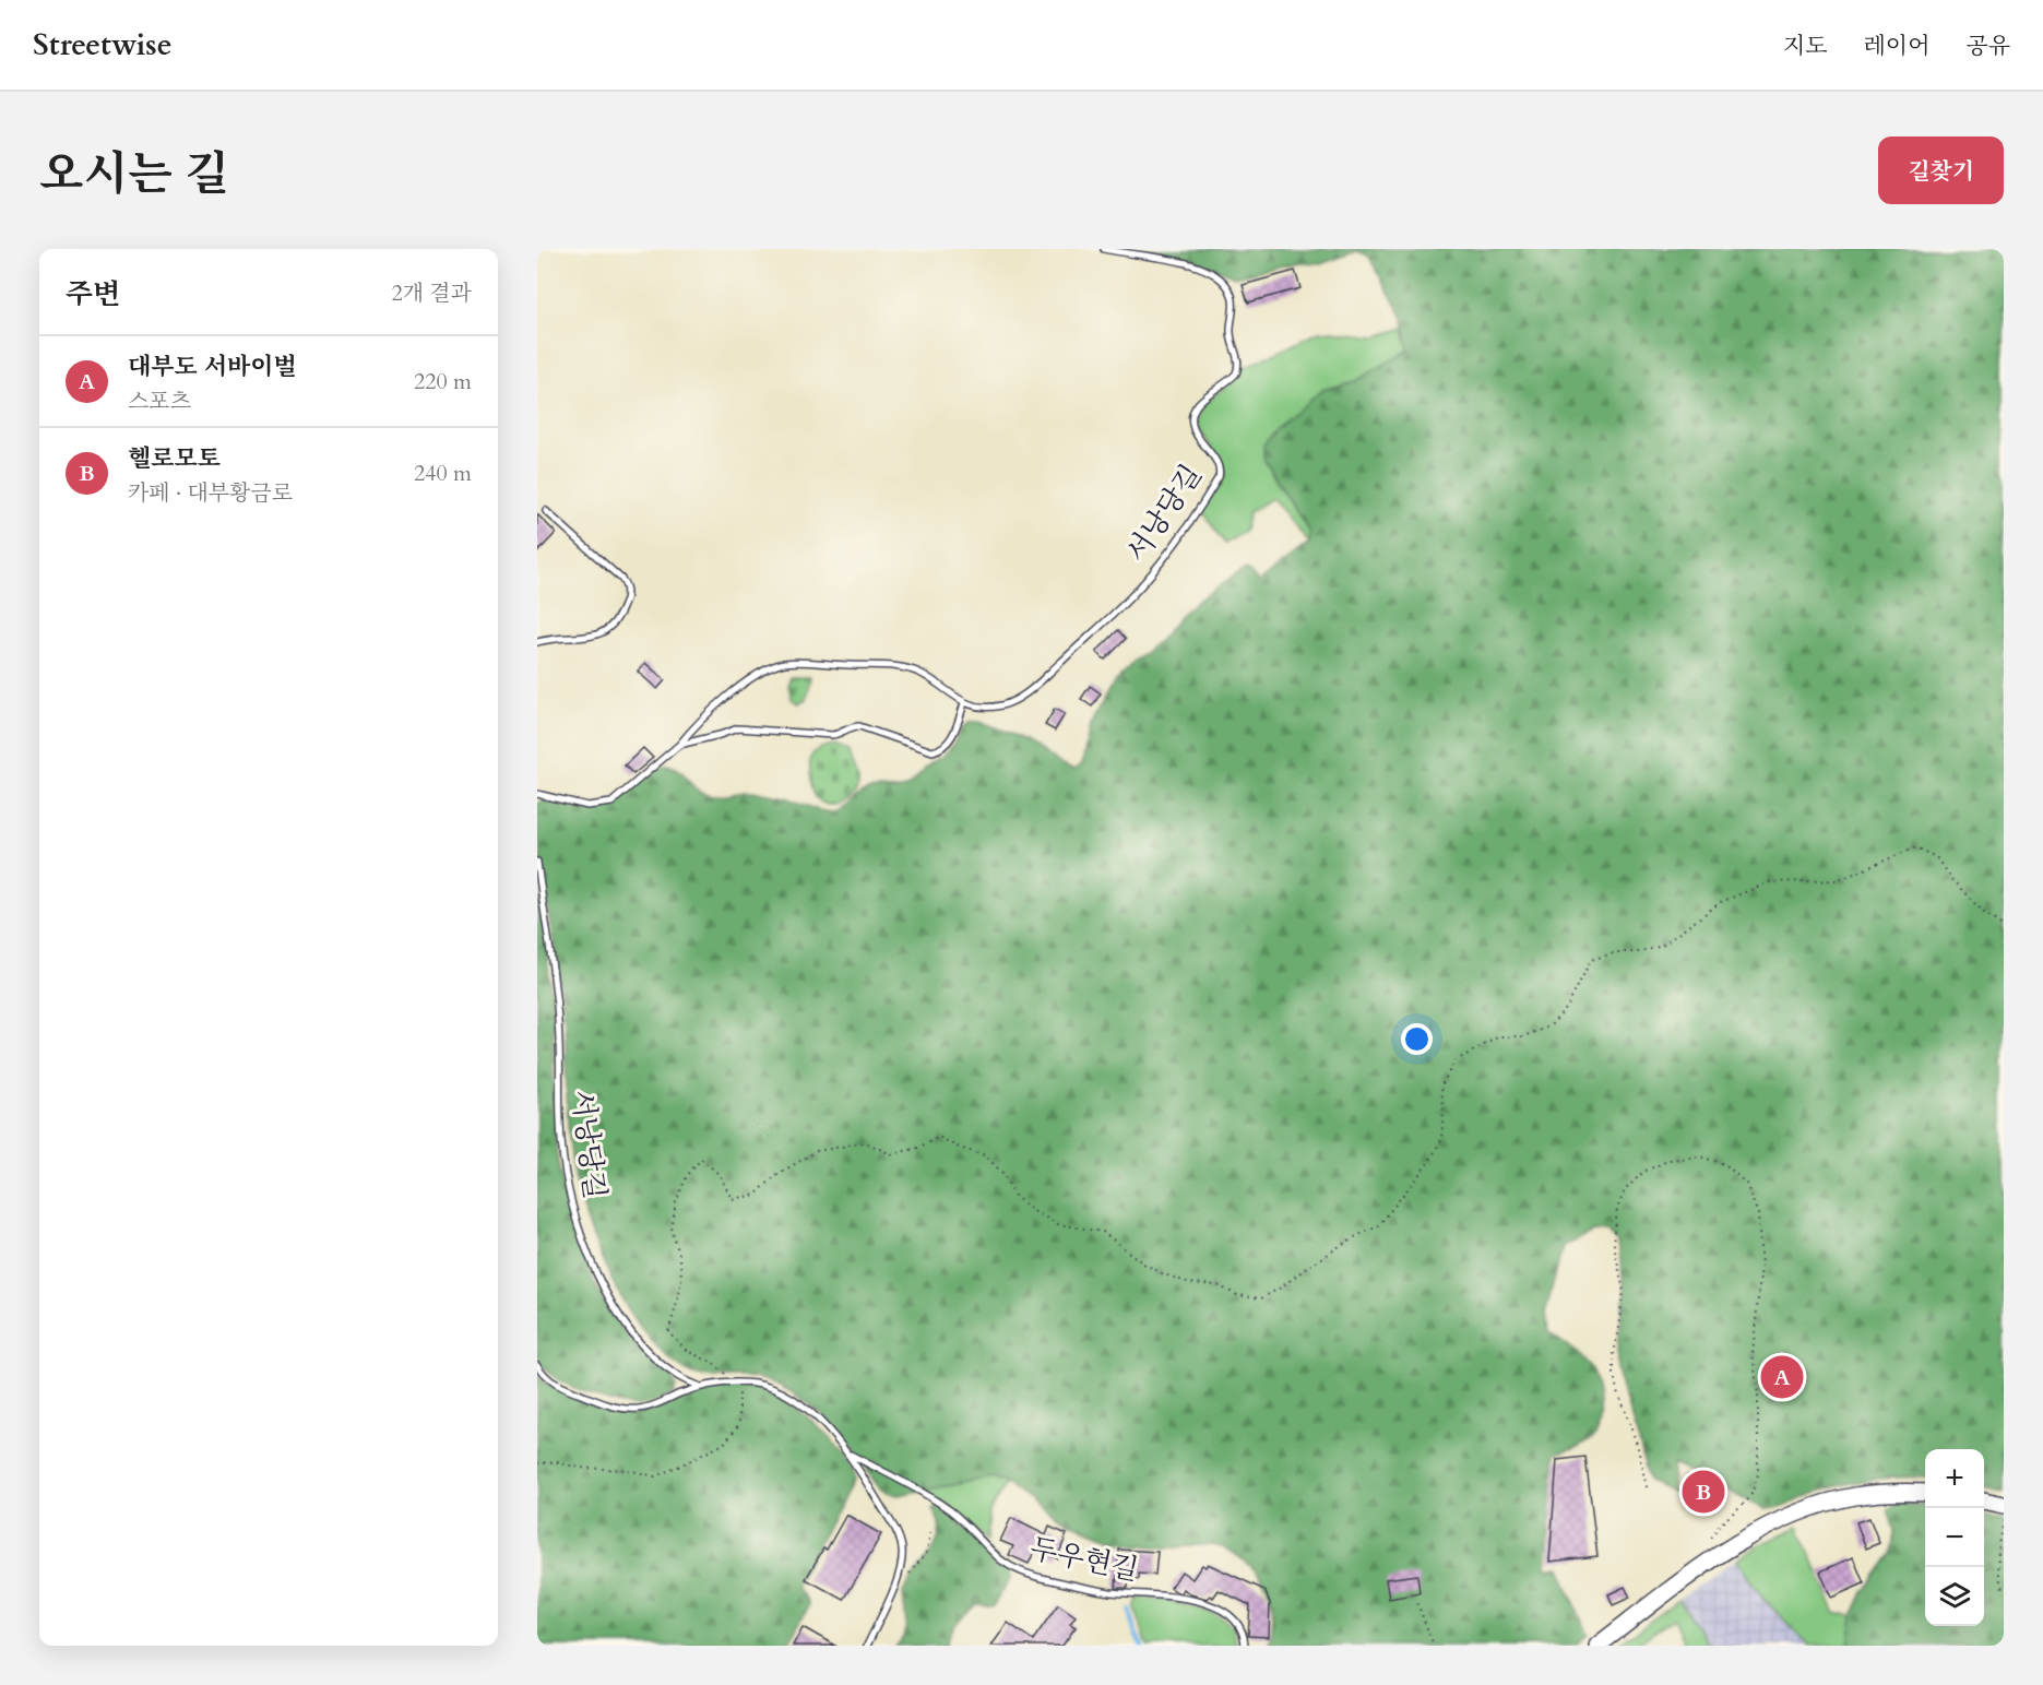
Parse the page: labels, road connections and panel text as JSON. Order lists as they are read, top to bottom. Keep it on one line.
{"streets":{"lane":["서낭당길","두우현길"]},"page":{"header":"Streetwise","nav":["지도","레이어","공유"],"title":"오시는 길","buttons":"길찾기","heading":["주변","2개 결과"],"list":[{"mark":"A","name":"대부도 서바이벌","note":"스포츠","value":"220 m"},{"mark":"B","name":"헬로모토","note":"카페 · 대부황금로","value":"240 m"}],"pins":["A","B"],"map_buttons":["+","−"]}}
